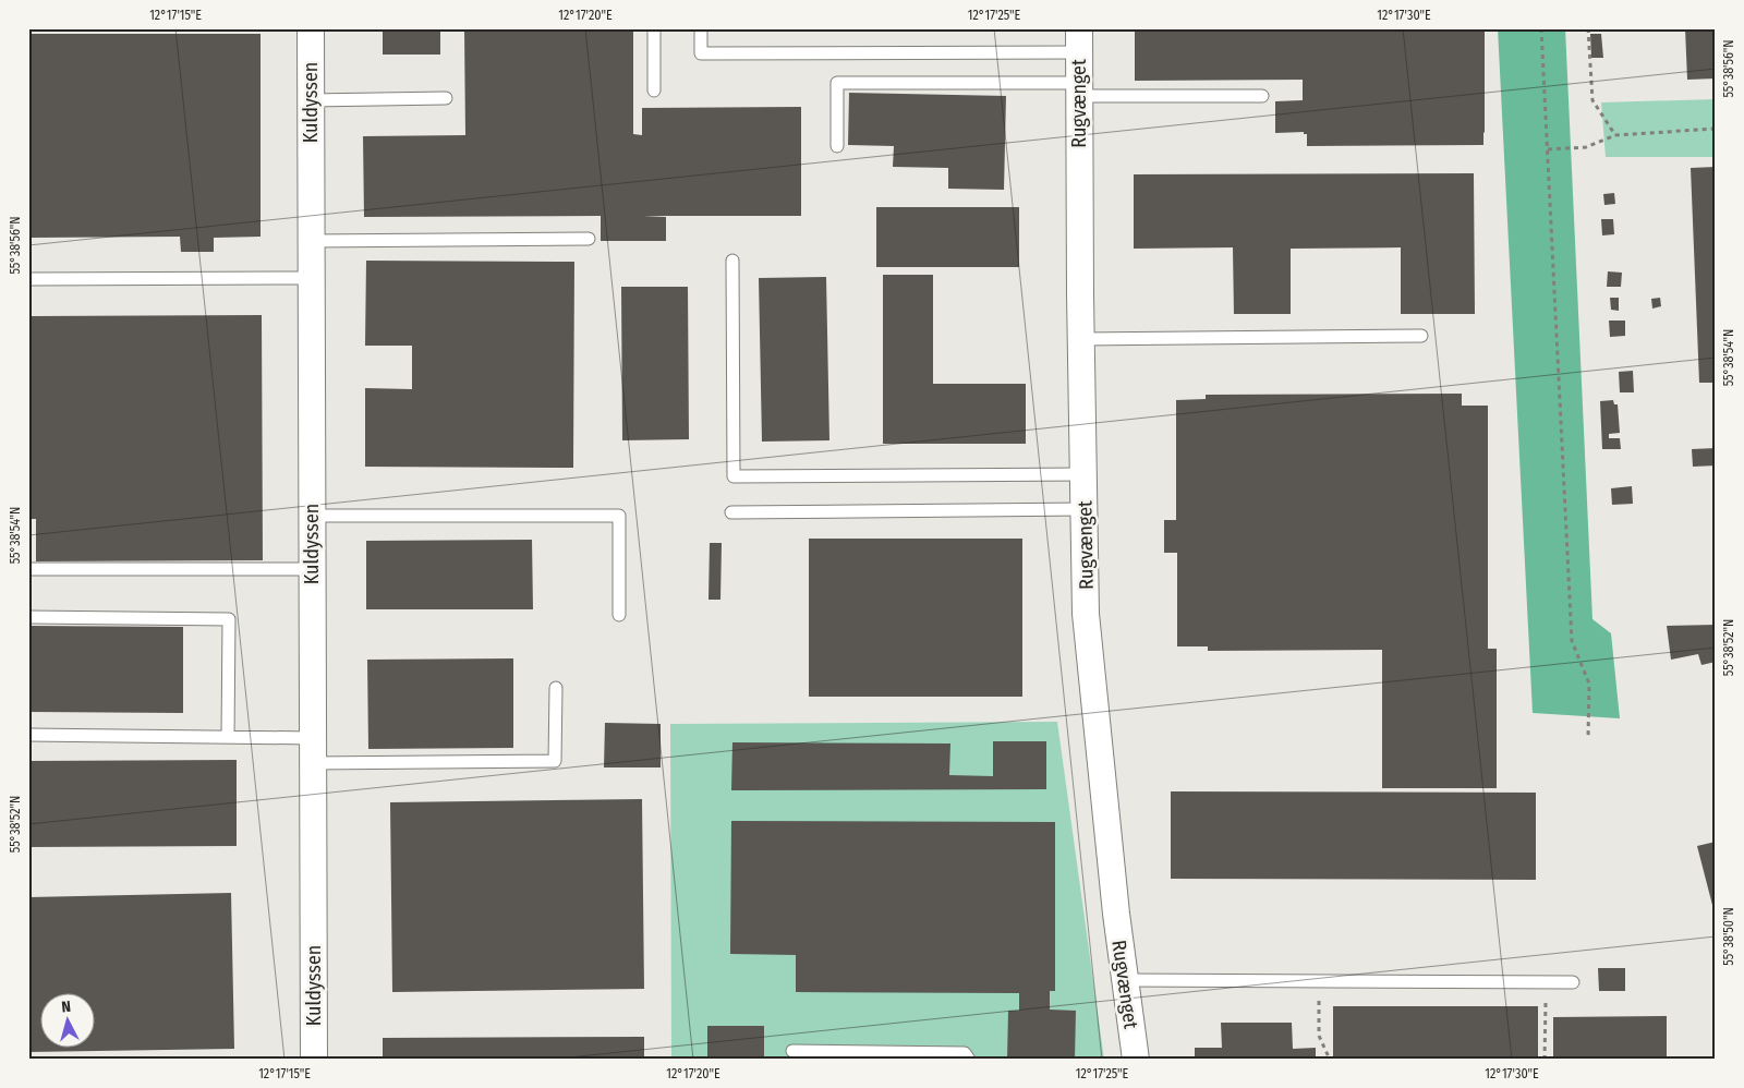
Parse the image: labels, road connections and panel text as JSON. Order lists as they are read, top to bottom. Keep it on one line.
{"streets":{"street":["Kuldyssen","Rugvænget"]},"north":"top","coordinates":["12°17'15\"E","12°17'20\"E","12°17'25\"E","12°17'30\"E","55°38'56\"N","55°38'54\"N","55°38'52\"N","55°38'50\"N"]}
